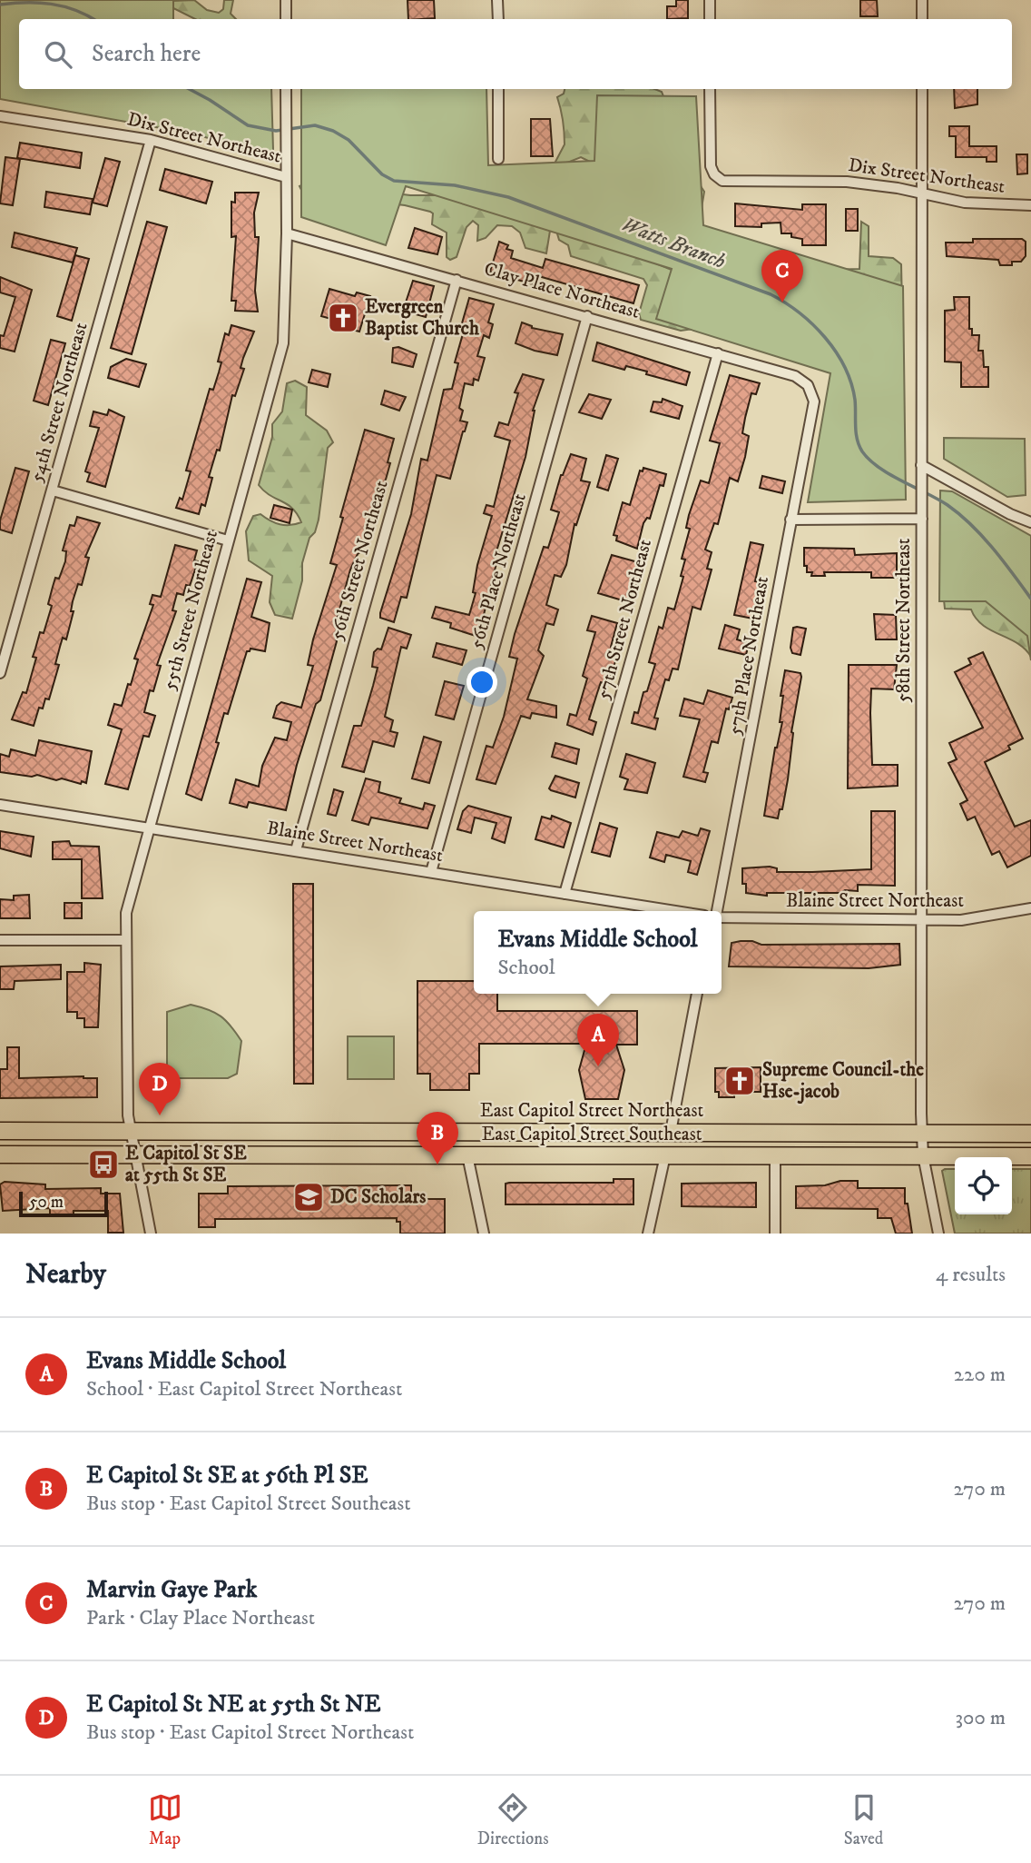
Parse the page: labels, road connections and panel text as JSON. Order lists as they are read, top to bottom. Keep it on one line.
{"streets":{"main road":["East Capitol Street Northeast","East Capitol Street Southeast"],"street":["Dix Street Northeast","Clay Place Northeast","54th Street Northeast","56th Street Northeast","56th Place Northeast","55th Street Northeast","57th Street Northeast","58th Street Northeast","57th Place Northeast","Blaine Street Northeast"]},"crossings":[["Dix Street Northeast","54th Street Northeast"],["Dix Street Northeast","55th Street Northeast"],["Dix Street Northeast","58th Street Northeast"],["Clay Place Northeast","56th Street Northeast"],["Clay Place Northeast","56th Place Northeast"],["Clay Place Northeast","55th Street Northeast"],["Clay Place Northeast","57th Street Northeast"],["Clay Place Northeast","57th Place Northeast"],["56th Street Northeast","Blaine Street Northeast"],["56th Place Northeast","Blaine Street Northeast"],["55th Street Northeast","Blaine Street Northeast"],["55th Street Northeast","East Capitol Street Northeast"],["55th Street Northeast","East Capitol Street Southeast"],["57th Street Northeast","Blaine Street Northeast"],["58th Street Northeast","Blaine Street Northeast"],["58th Street Northeast","East Capitol Street Northeast"],["58th Street Northeast","East Capitol Street Southeast"],["East Capitol Street Northeast","East Capitol Street Southeast"]],"water":["Watts Branch"],"places":{"church":["Evergreen Baptist Church","Supreme Council-the Hse-jacob"],"bus stop":["E Capitol St SE at 55th St SE"],"school or university":["DC Scholars"]},"scale_bar":"50 m","page":{"search":"Search here","pins":["C","A","D","B"],"popup":["Evans Middle School","School"],"scale":"50 m","heading":["Nearby","4 results"],"list":[{"mark":"A","name":"Evans Middle School","note":"School · East Capitol Street Northeast","value":"220 m"},{"mark":"B","name":"E Capitol St SE at 56th Pl SE","note":"Bus stop · East Capitol Street Southeast","value":"270 m"},{"mark":"C","name":"Marvin Gaye Park","note":"Park · Clay Place Northeast","value":"270 m"},{"mark":"D","name":"E Capitol St NE at 55th St NE","note":"Bus stop · East Capitol Street Northeast","value":"300 m"}],"nav":["Map","Directions","Saved"]}}
